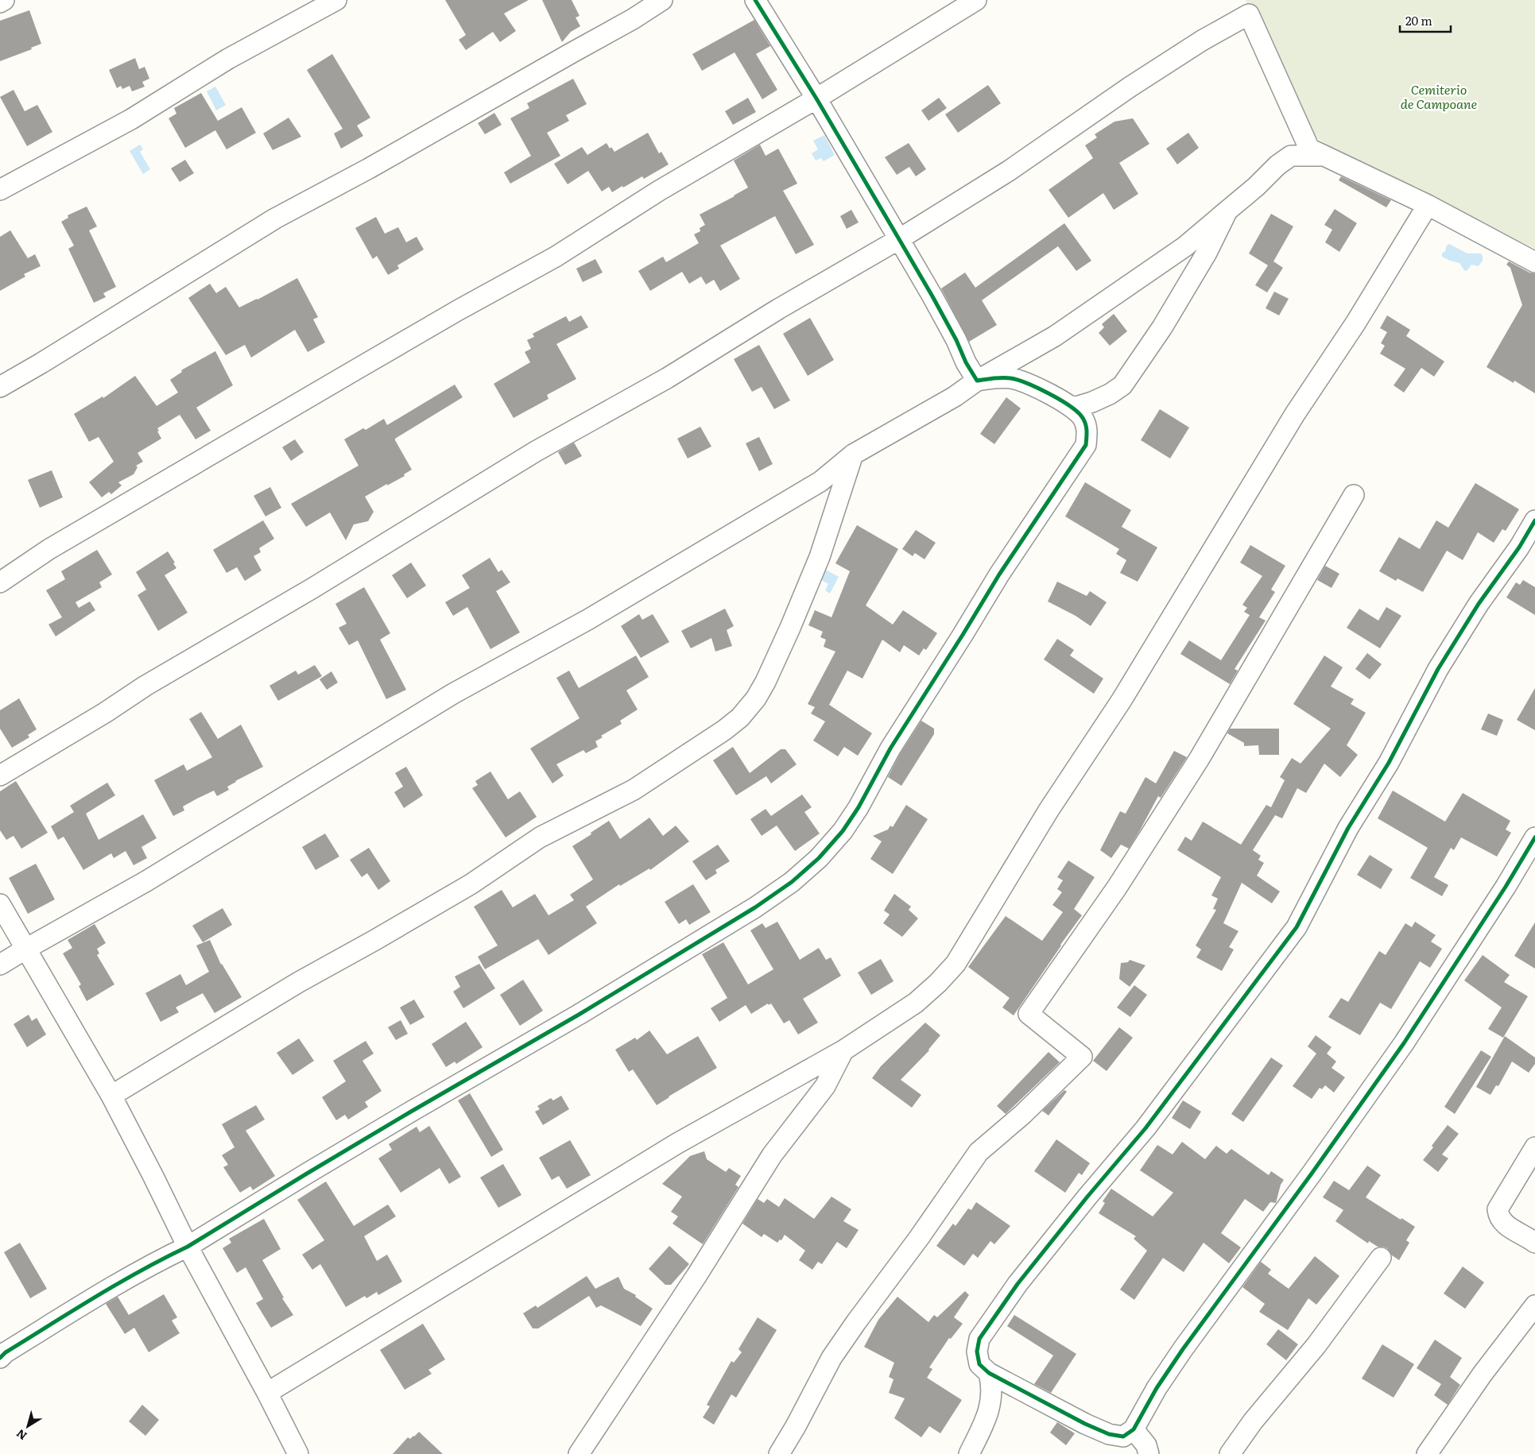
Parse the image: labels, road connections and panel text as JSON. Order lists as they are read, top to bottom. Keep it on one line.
{"parks":["Cemiterio de Campoane"],"scale_bar":"20 m","north":"bottom left"}
